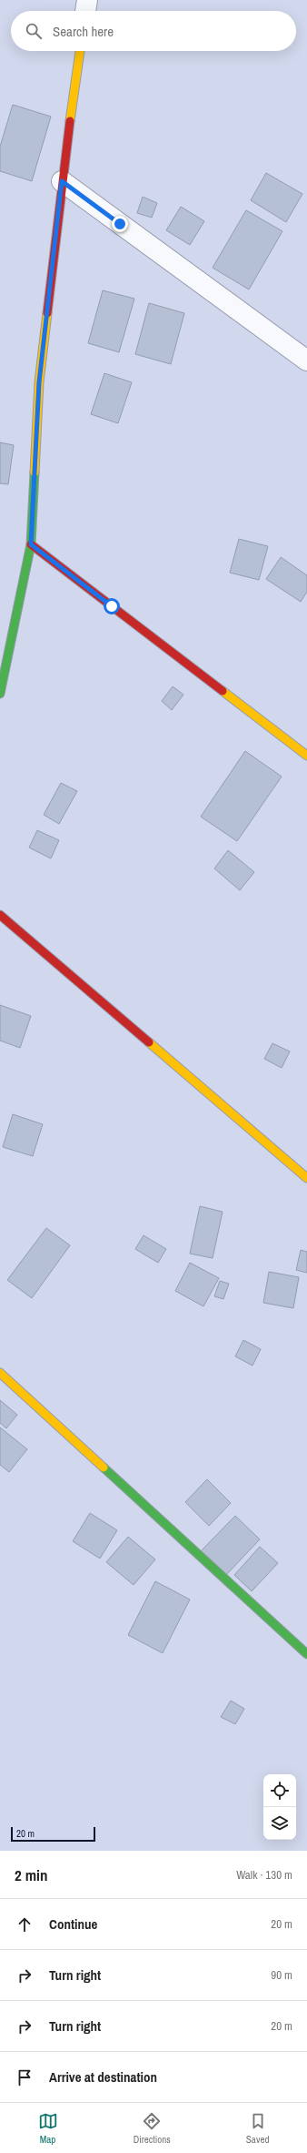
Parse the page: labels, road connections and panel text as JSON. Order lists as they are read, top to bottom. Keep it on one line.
{"scale_bar":"20 m","page":{"search":"Search here","scale":"20 m","heading":["2 min","Walk · 130 m"],"list":[["Continue","20 m"],["Turn right","90 m"],["Turn right","20 m"],"Arrive at destination"],"nav":["Map","Directions","Saved"]}}
